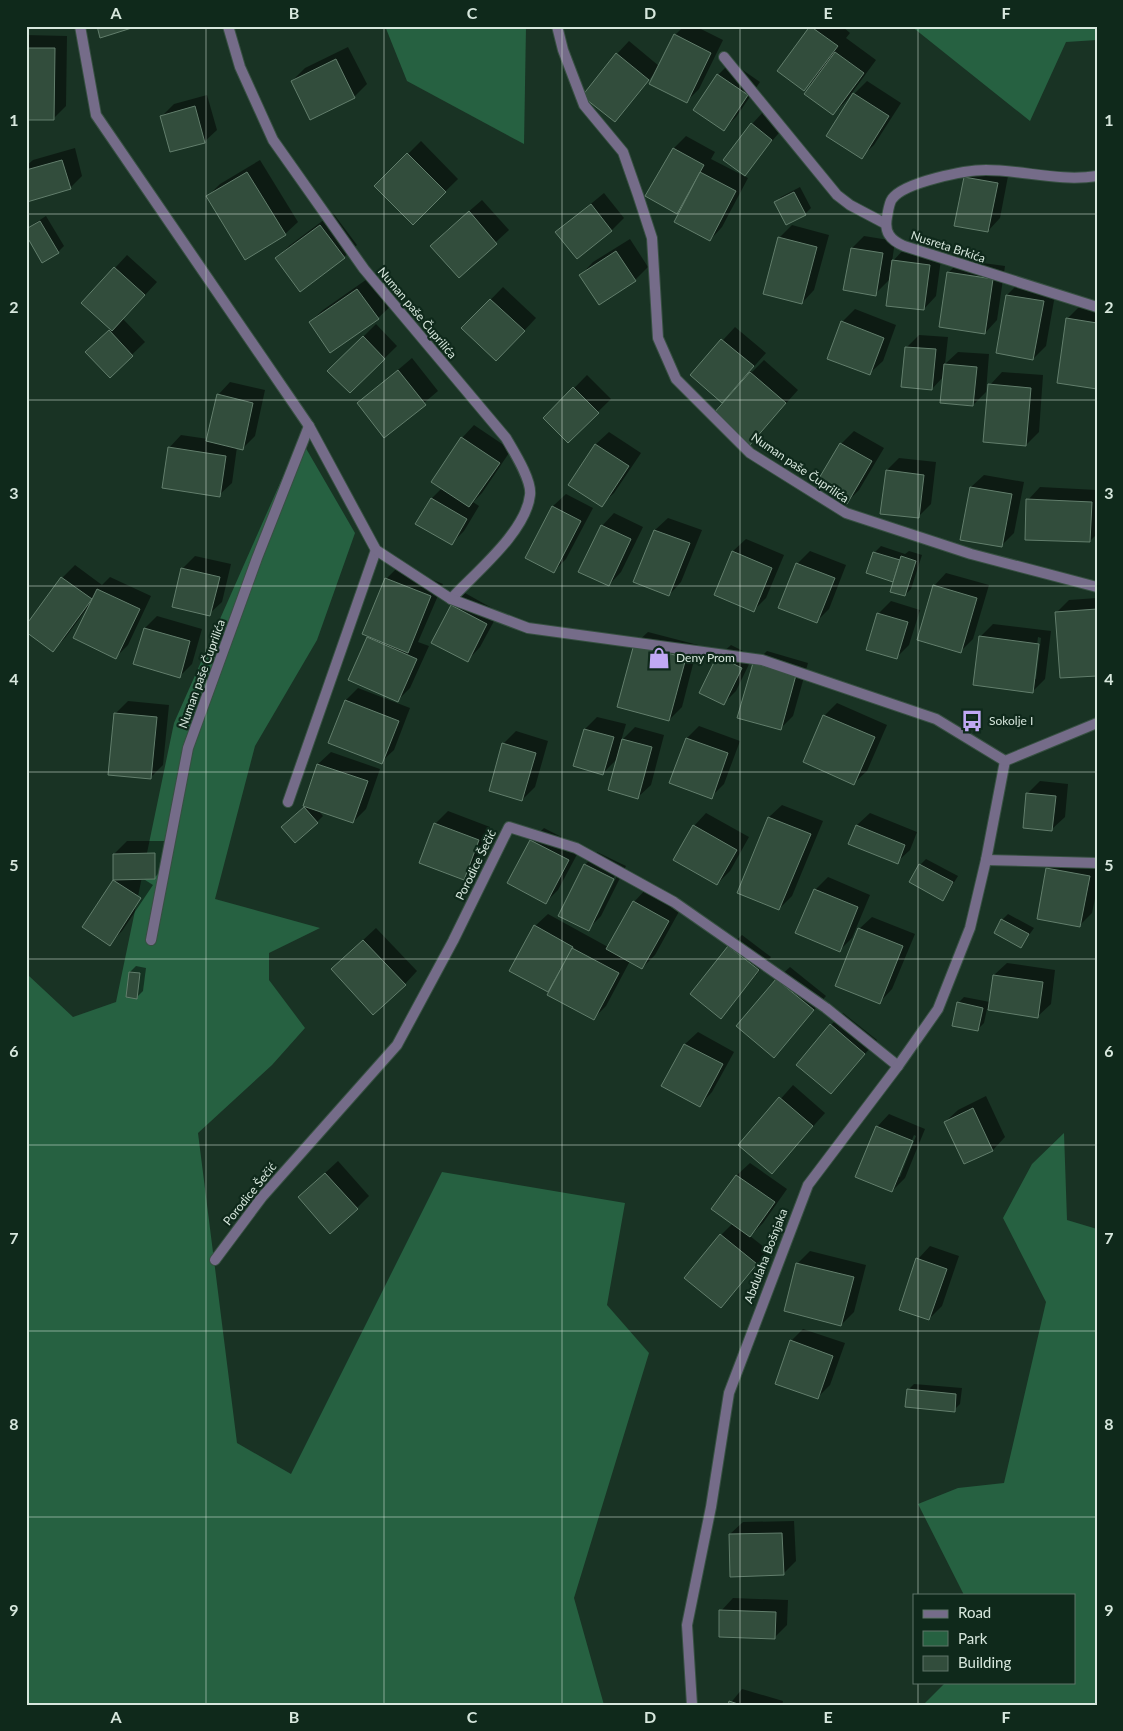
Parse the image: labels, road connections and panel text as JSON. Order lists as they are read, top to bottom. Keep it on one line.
{"streets":{"street":["Nusreta Brkića","Numan paše Čuprilića","Porodice Šečić","Abdulaha Bošnjaka"]},"crossings":[["Porodice Šečić","Abdulaha Bošnjaka"]],"places":{"shop":["Deny Prom"],"bus stop":["Sokolje I"]},"legend":["Road","Park","Building"],"grid":{"columns":["A","B","C","D","E","F"],"rows":["1","2","3","4","5","6","7","8","9"]}}
